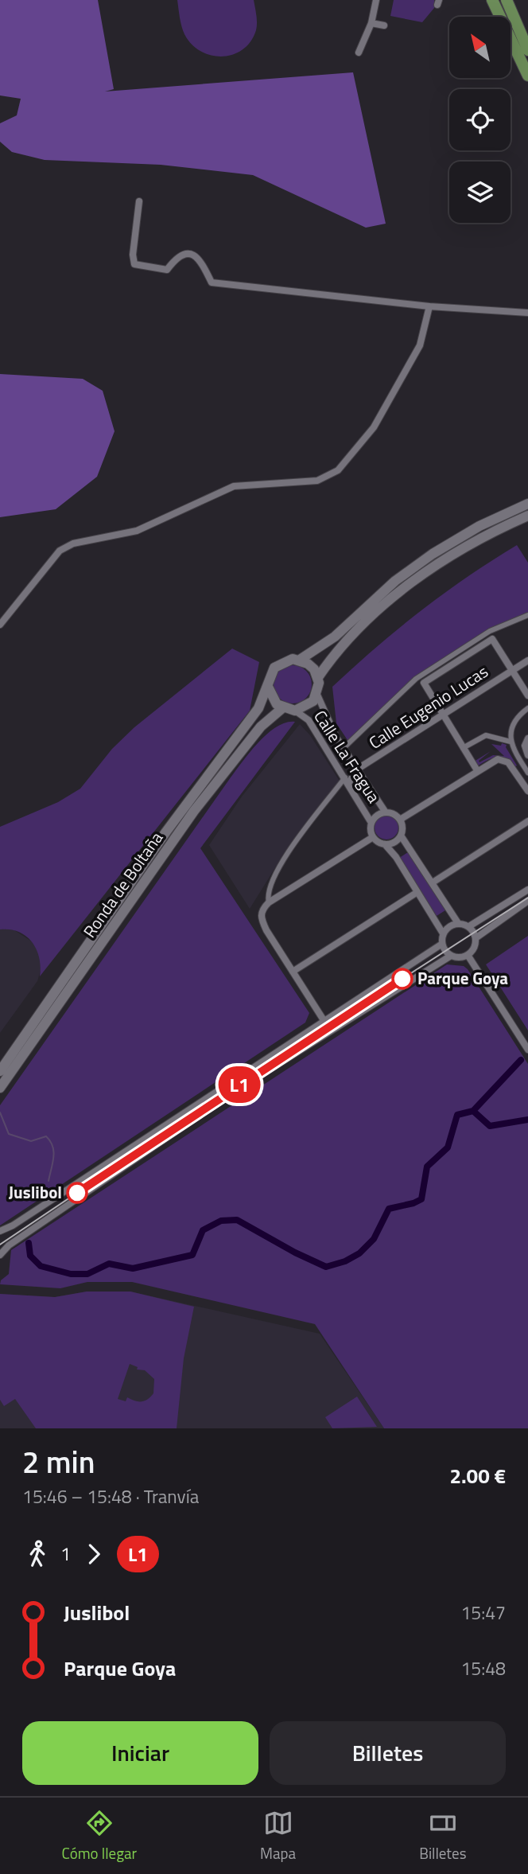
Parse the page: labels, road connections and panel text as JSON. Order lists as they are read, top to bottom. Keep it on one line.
{"streets":{"main road":["Ronda de Boltaña"],"street":["Calle Eugenio Lucas","Calle La Fragua"]},"crossings":[["Calle Eugenio Lucas","Calle La Fragua"],["Calle La Fragua","Ronda de Boltaña"]],"places":["Parque Goya","Juslibol"],"lines":["tram line L1"],"north":"top left","page":{"on_map":"L1","heading":["2 min","15:46 – 15:48 · Tranvía","2.00 €"],"legs":["1","L1"],"list":[{"name":"Juslibol","value":"15:47"},{"name":"Parque Goya","value":"15:48"}],"buttons":["Iniciar","Billetes"],"tabs":["Cómo llegar","Mapa","Billetes"]}}
